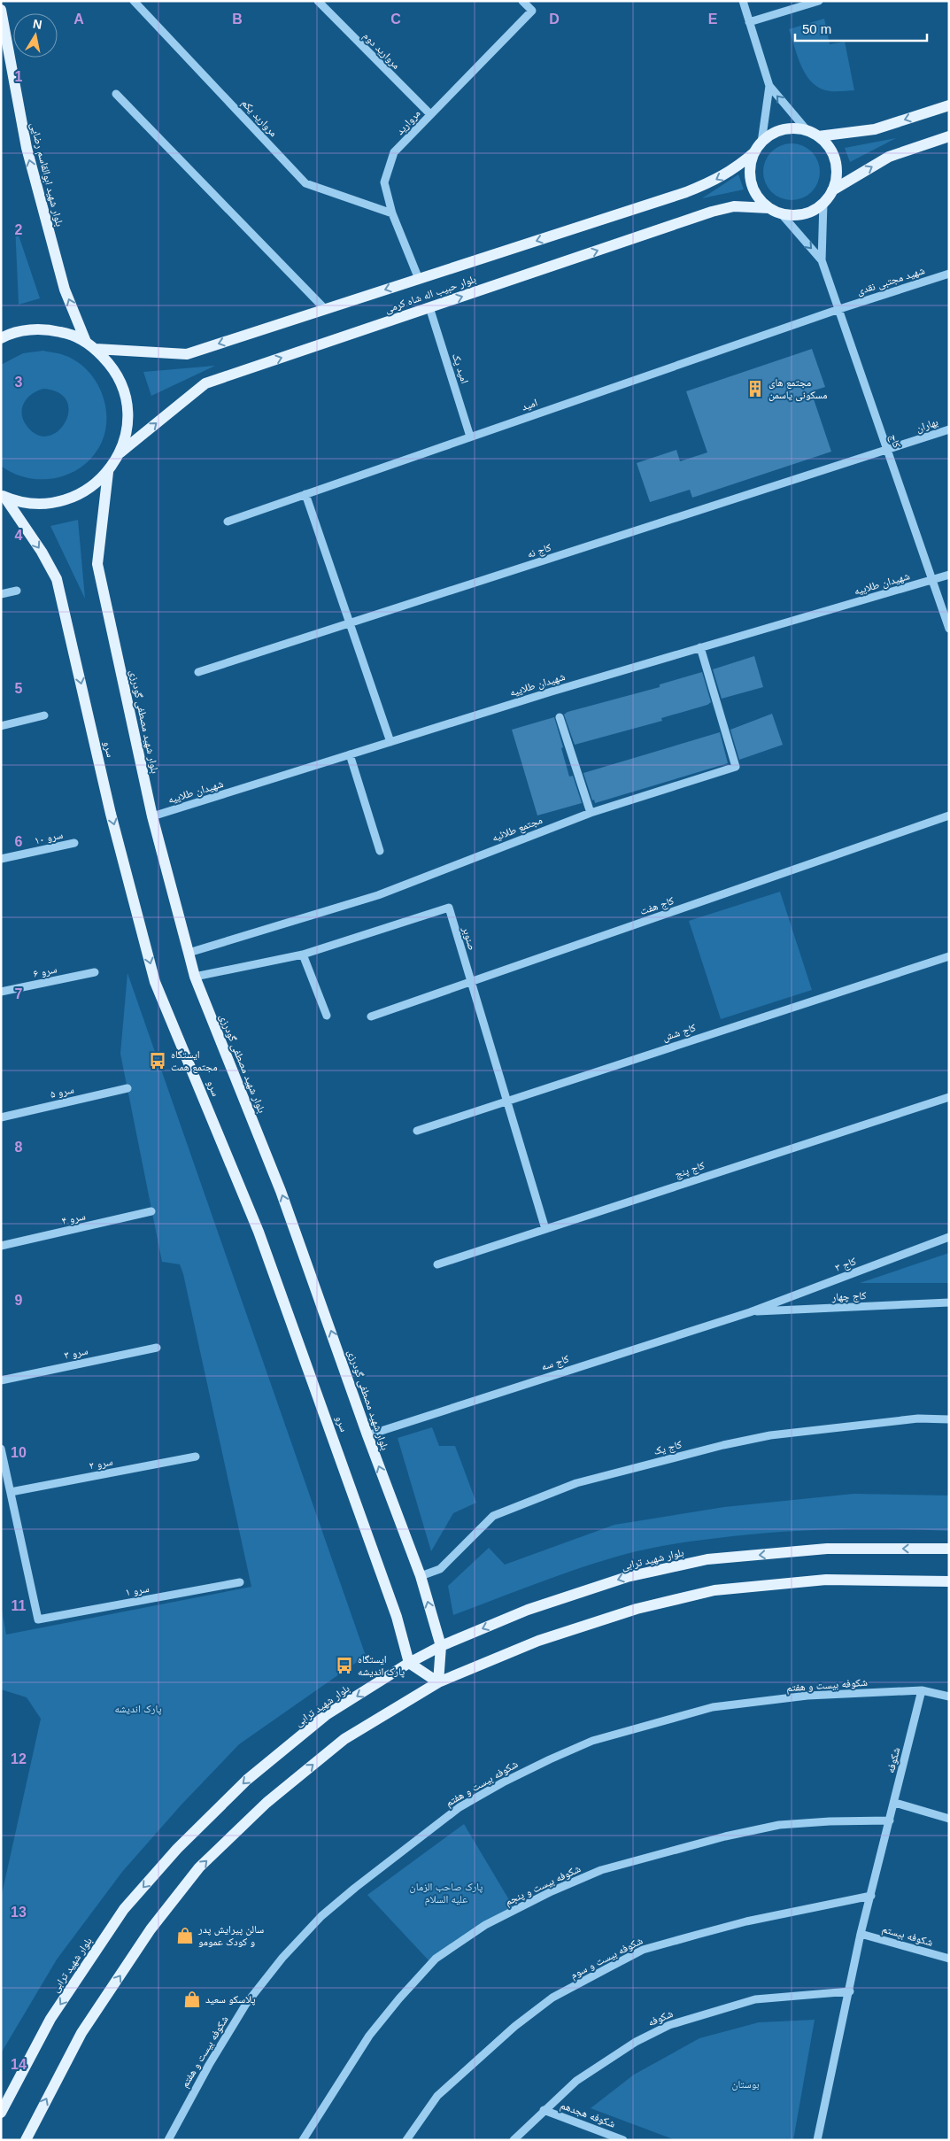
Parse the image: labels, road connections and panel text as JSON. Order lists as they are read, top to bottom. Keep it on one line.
{"streets":{"main road":["بلوار شهید ابوالقاسم رضایی","بلوار حبیب اله شاه کرمی","بلوار شهید مصطفی گودرزی","سرو","بلوار شهید ترابی"],"street":["مروارید دوم","مروارید یکم","مروارید","شهید مجتبی نقدی","امید یک","امید","بهاران","کاج","کاج نه","شهیدان طلاییه","مجتمع طلائیه","سرو ۱۰","کاج هفت","صنوبر","سرو ۶","کاج شش","سرو ۵","کاج پنج","سرو ۴","کاج ۳","کاج چهار","سرو ۳","کاج سه","کاج یک","سرو ۲","سرو ۱","شکوفه بیست و هفتم","شکوفه","شکوفه بیست و پنجم","شکوفه بیستم","شکوفه بیست و سوم","شکوفه هجدهم"]},"crossings":[["مروارید دوم","مروارید"],["مروارید یکم","مروارید"],["مروارید","بلوار حبیب اله شاه کرمی"],["شهید مجتبی نقدی","امید"],["شهید مجتبی نقدی","کاج"],["بلوار حبیب اله شاه کرمی","امید یک"],["بلوار حبیب اله شاه کرمی","کاج"],["امید یک","امید"],["امید","کاج"],["بهاران","کاج"],["بهاران","کاج نه"],["کاج","کاج نه"],["کاج","شهیدان طلاییه"],["شهیدان طلاییه","بلوار شهید مصطفی گودرزی"],["شهیدان طلاییه","مجتمع طلائیه"],["بلوار شهید مصطفی گودرزی","مجتمع طلائیه"],["بلوار شهید مصطفی گودرزی","صنوبر"],["بلوار شهید مصطفی گودرزی","کاج سه"],["بلوار شهید مصطفی گودرزی","کاج یک"],["بلوار شهید مصطفی گودرزی","بلوار شهید ترابی"],["سرو","بلوار شهید ترابی"],["کاج هفت","صنوبر"],["صنوبر","کاج شش"],["صنوبر","کاج پنج"],["کاج ۳","کاج چهار"],["کاج ۳","کاج سه"],["کاج چهار","کاج سه"],["سرو ۲","سرو ۱"],["شکوفه بیست و هفتم","شکوفه"],["شکوفه","شکوفه بیست و پنجم"],["شکوفه","شکوفه بیستم"],["شکوفه","شکوفه بیست و سوم"],["شکوفه","شکوفه هجدهم"]],"one_way":["بلوار شهید ابوالقاسم رضایی","بلوار شهید مصطفی گودرزی","سرو"],"parks":["پارک اندیشه","پارک صاحب الزمان علیه السلام","بوستان"],"places":{"building":["مجتمع های مسکونی یاسمن"],"bus stop":["ایستگاه مجتمع همت","ایستگاه پارک اندیشه"],"shop":["سالن پیرایش پدر و کودک عمومو","پلاسکو سعید"]},"scale_bar":"50 m","north":"top","grid":{"columns":["A","B","C","D","E"],"rows":["1","2","3","4","5","6","7","8","9","10","11","12","13","14"]}}
